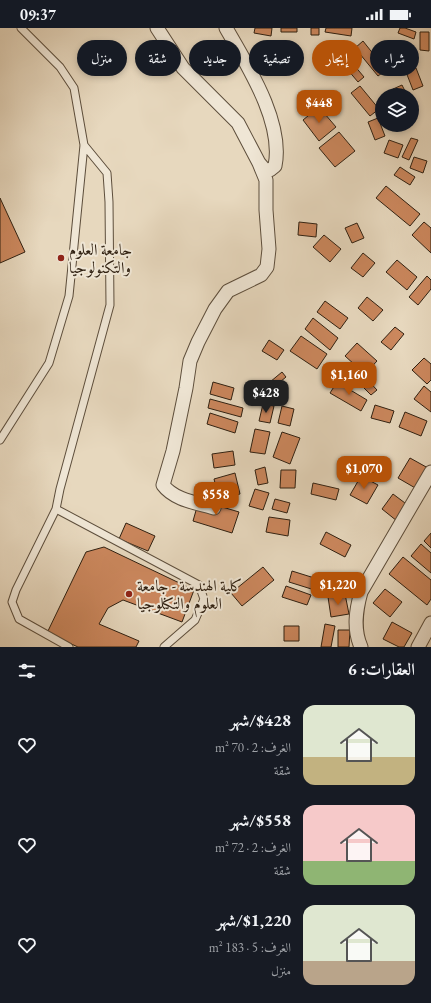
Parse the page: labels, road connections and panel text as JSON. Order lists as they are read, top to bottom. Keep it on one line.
{"places":["جامعة العلوم والتكنولوجيا","كلية الهندسة - جامعة العلوم والتكنلوجيا"],"page":{"status":"09:37","chip":["شراء","إيجار","تصفية","جديد","شقة","منزل"],"price":["$448","$1,160","$428","$1,070","$558","$1,220"],"heading":"العقارات: 6","list":[{"name":"$428/شهر","note":"الغرف: 2 · 70 m² · شقة"},{"name":"$558/شهر","note":"الغرف: 2 · 72 m² · شقة"},{"name":"$1,220/شهر","note":"الغرف: 5 · 183 m² · منزل"}]}}
